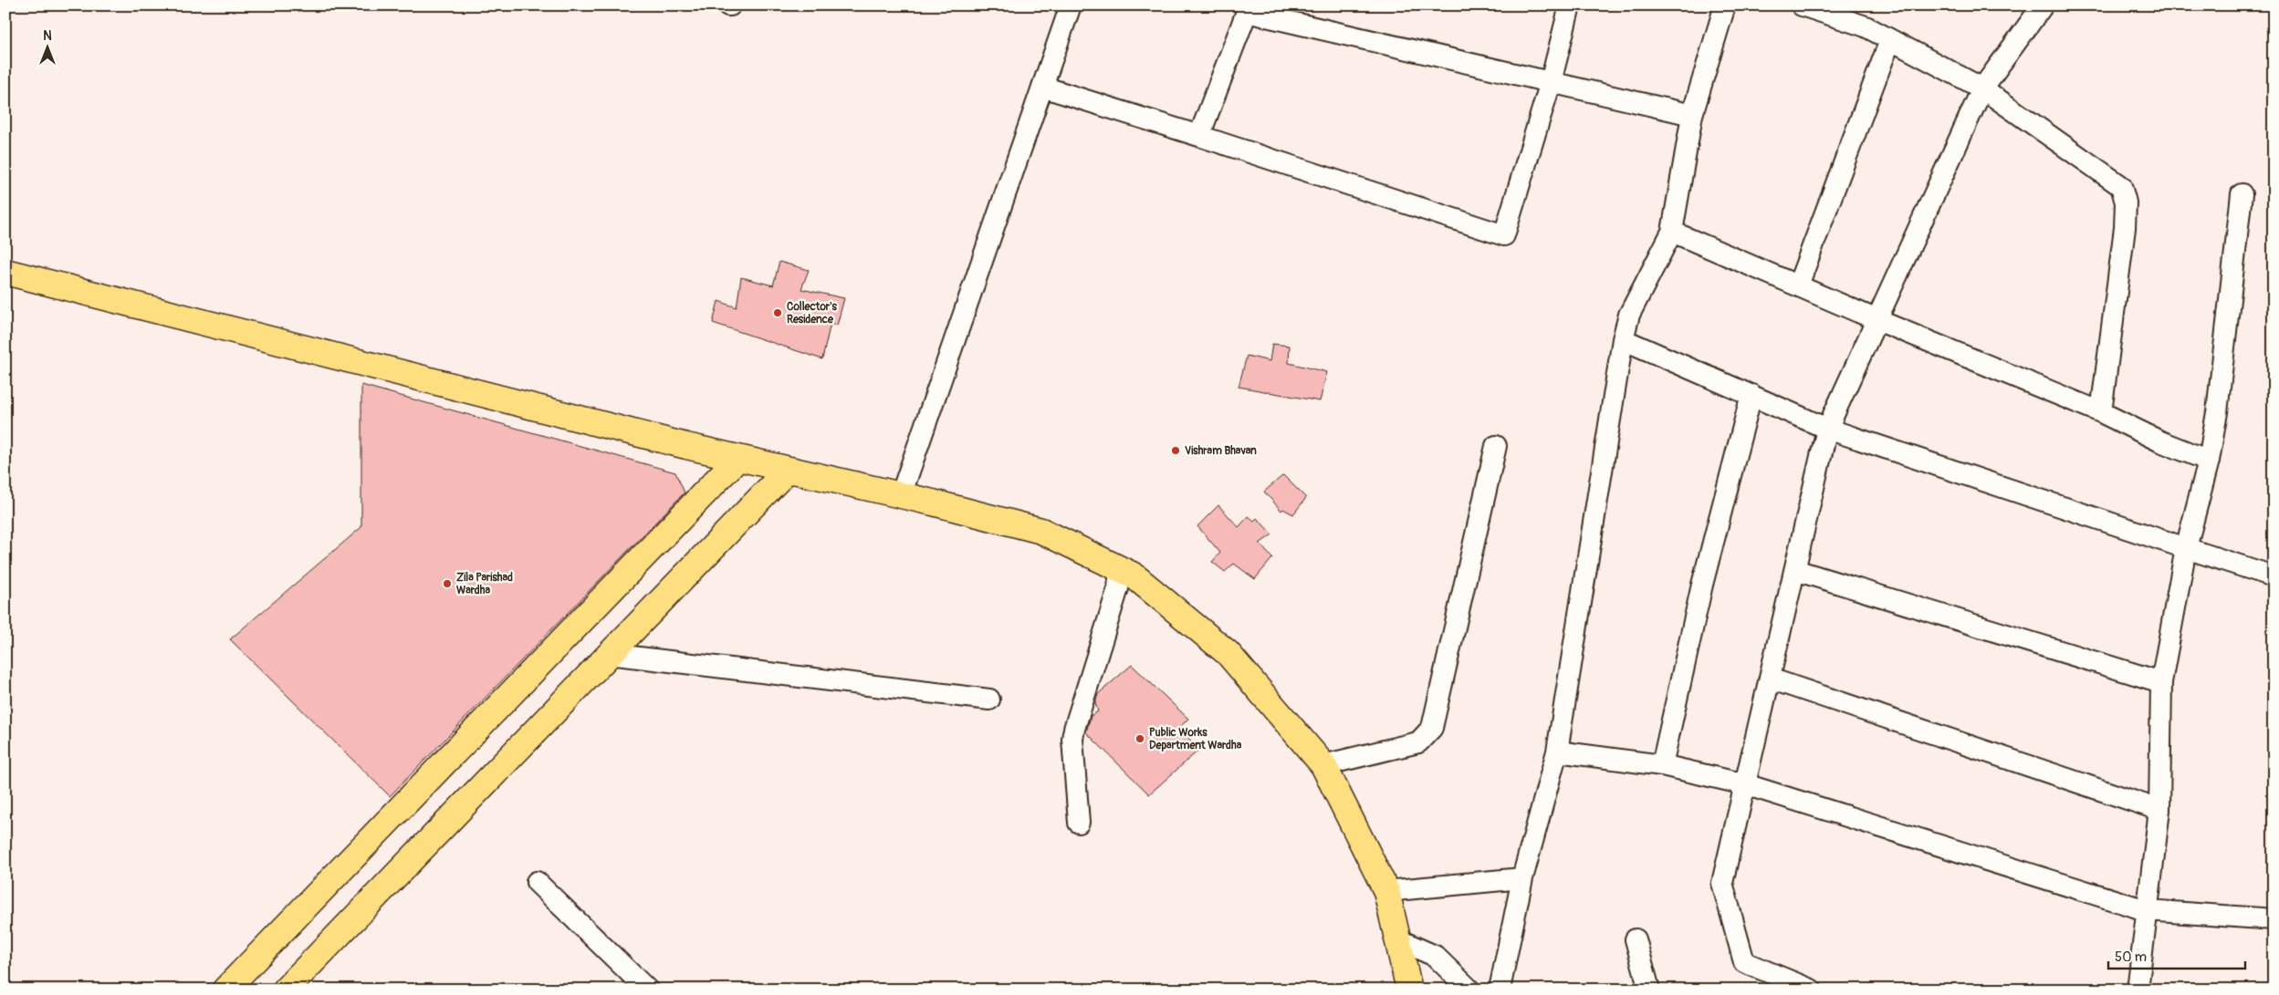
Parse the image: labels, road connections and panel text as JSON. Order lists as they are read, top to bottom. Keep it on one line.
{"places":["Collector's Residence","Vishram Bhavan","Zila Parishad Wardha","Public Works Department Wardha"],"scale_bar":"50 m","north":"top"}
